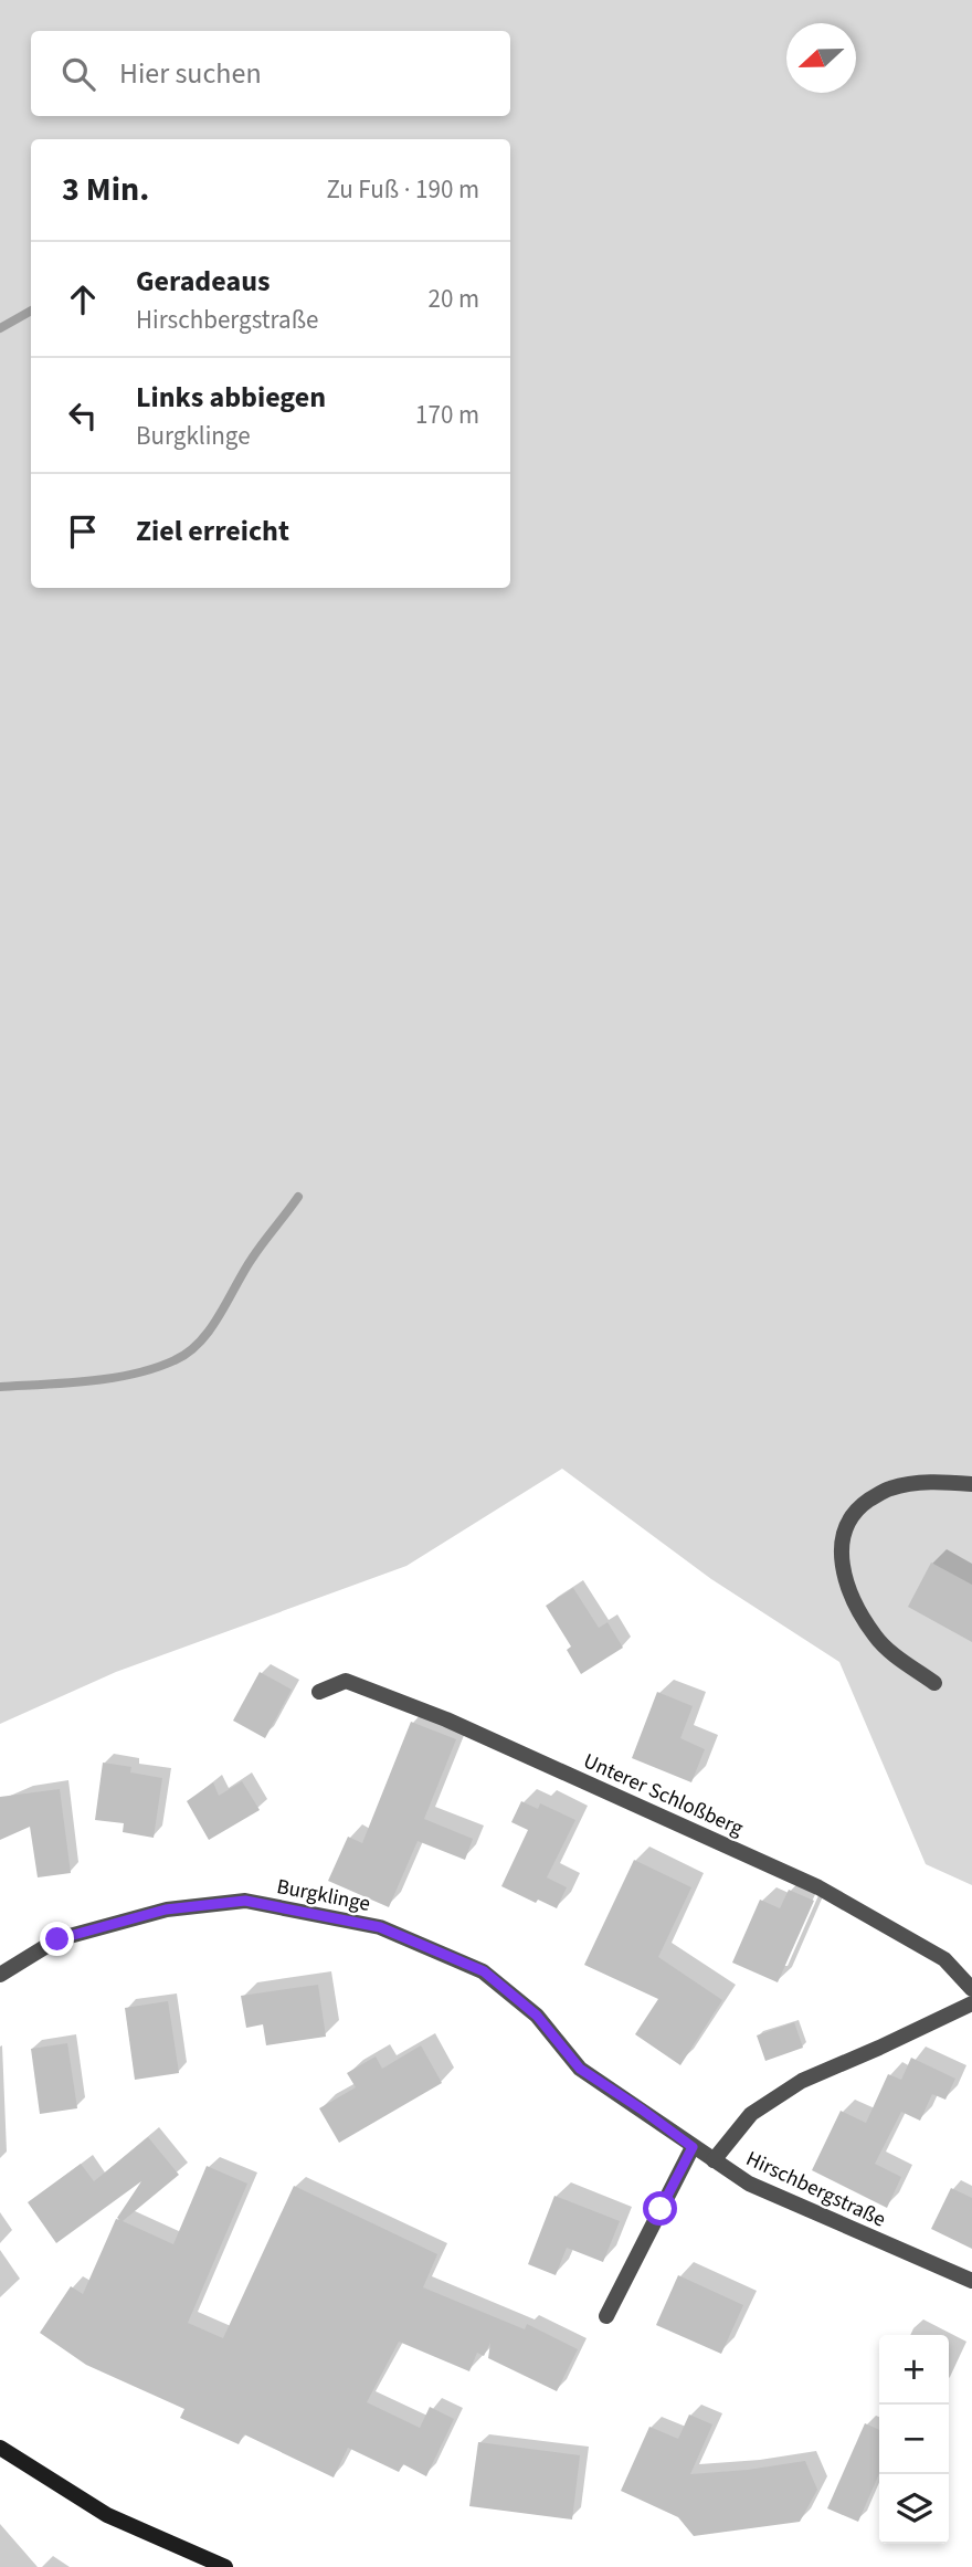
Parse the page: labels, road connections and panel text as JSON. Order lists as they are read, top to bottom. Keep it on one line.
{"streets":{"street":["Unterer Schloßberg","Burgklinge","Hirschbergstraße"]},"crossings":[["Burgklinge","Hirschbergstraße"]],"north":"left","page":{"search":"Hier suchen","heading":["3 Min.","Zu Fuß · 190 m"],"list":[["Geradeaus","Hirschbergstraße","20 m"],["Links abbiegen","Burgklinge","170 m"],"Ziel erreicht"],"map_buttons":["+","−"]}}
